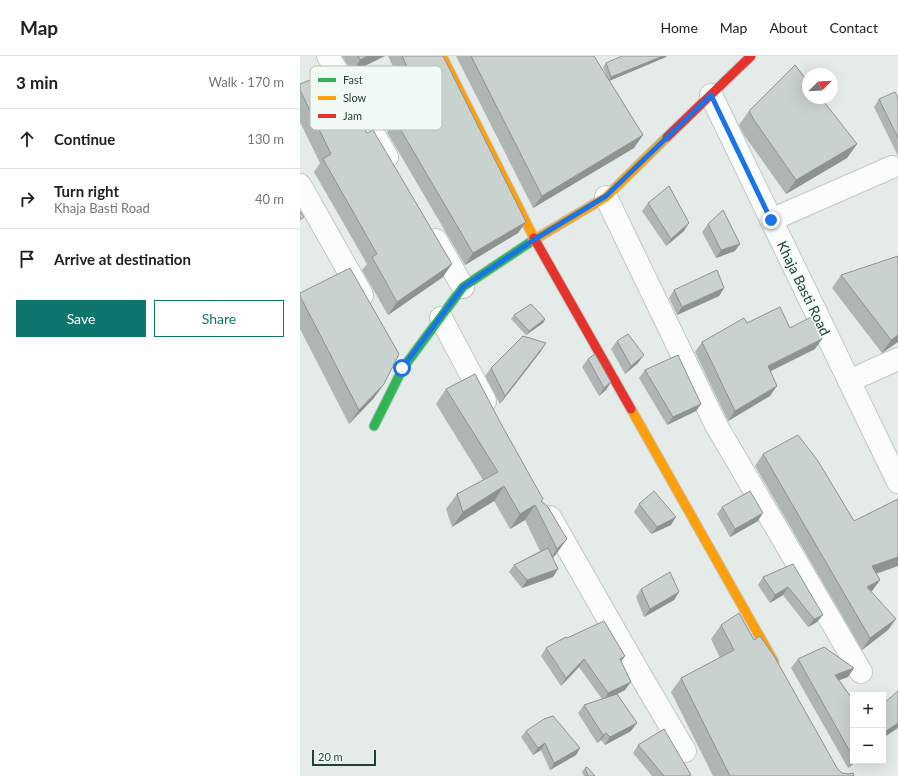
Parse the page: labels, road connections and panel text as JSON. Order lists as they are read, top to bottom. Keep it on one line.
{"streets":{"street":["Khaja Basti Road"]},"legend":["Fast","Slow","Jam"],"scale_bar":"20 m","north":"top right","page":{"header":"Map","nav":["Home","Map","About","Contact"],"heading":["3 min","Walk · 170 m"],"list":[["Continue","130 m"],["Turn right","Khaja Basti Road","40 m"],"Arrive at destination"],"buttons":["Save","Share"],"map_buttons":["+","−"],"scale":"20 m"}}
